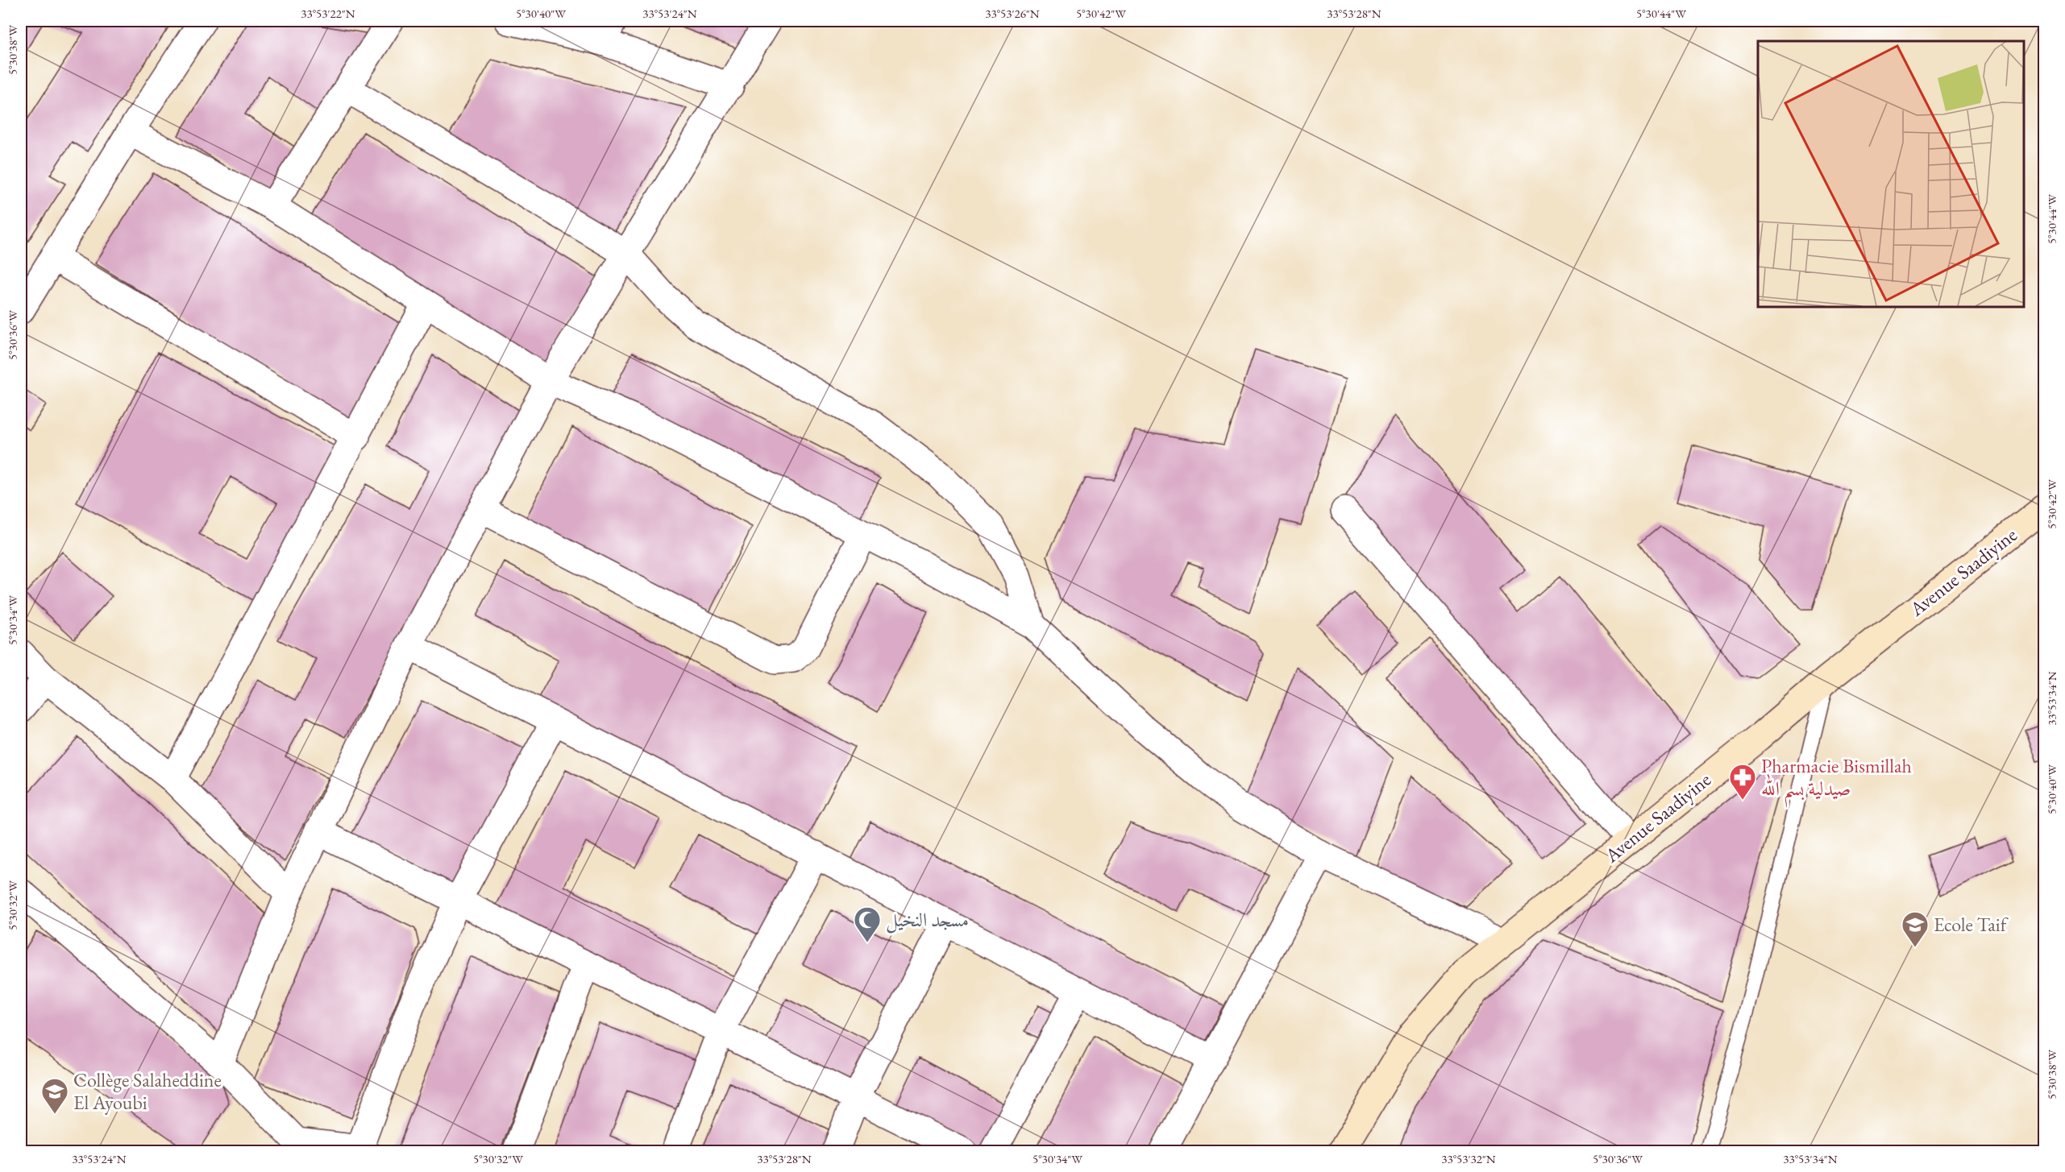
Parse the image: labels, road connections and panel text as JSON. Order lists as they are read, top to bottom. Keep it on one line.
{"streets":{"main road":["Avenue Saadiyine"]},"places":{"pharmacy":["Pharmacie Bismillah صيدلية بسم الله"],"mosque":["مسجد النخيل"],"school or university":["Ecole Taif","Collège Salaheddine El Ayoubi"]},"coordinates":["33°53'22\"N","5°30'40\"W","33°53'24\"N","33°53'26\"N","5°30'42\"W","33°53'28\"N","5°30'44\"W","5°30'38\"W","5°30'36\"W","5°30'34\"W","33°53'34\"N","5°30'32\"W","33°53'32\"N"]}
